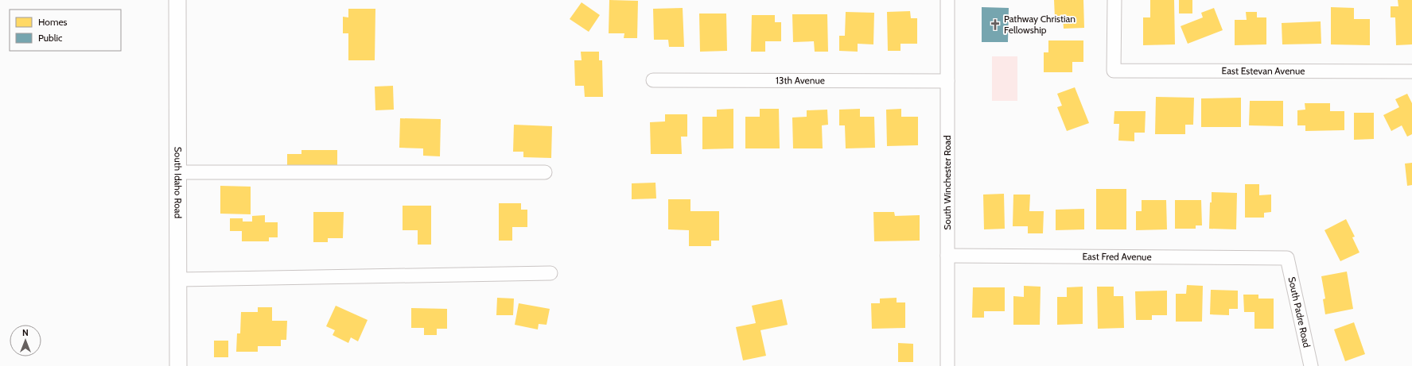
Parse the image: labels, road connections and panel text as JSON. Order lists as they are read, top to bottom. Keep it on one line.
{"streets":{"main road":["South Idaho Road"],"street":["East Estevan Avenue","13th Avenue","South Winchester Road","East Fred Avenue","South Padre Road"]},"crossings":[["13th Avenue","South Winchester Road"],["South Winchester Road","East Fred Avenue"],["East Fred Avenue","South Padre Road"]],"places":{"church":["Pathway Christian Fellowship"]},"legend":["Homes","Public"],"north":"top"}
